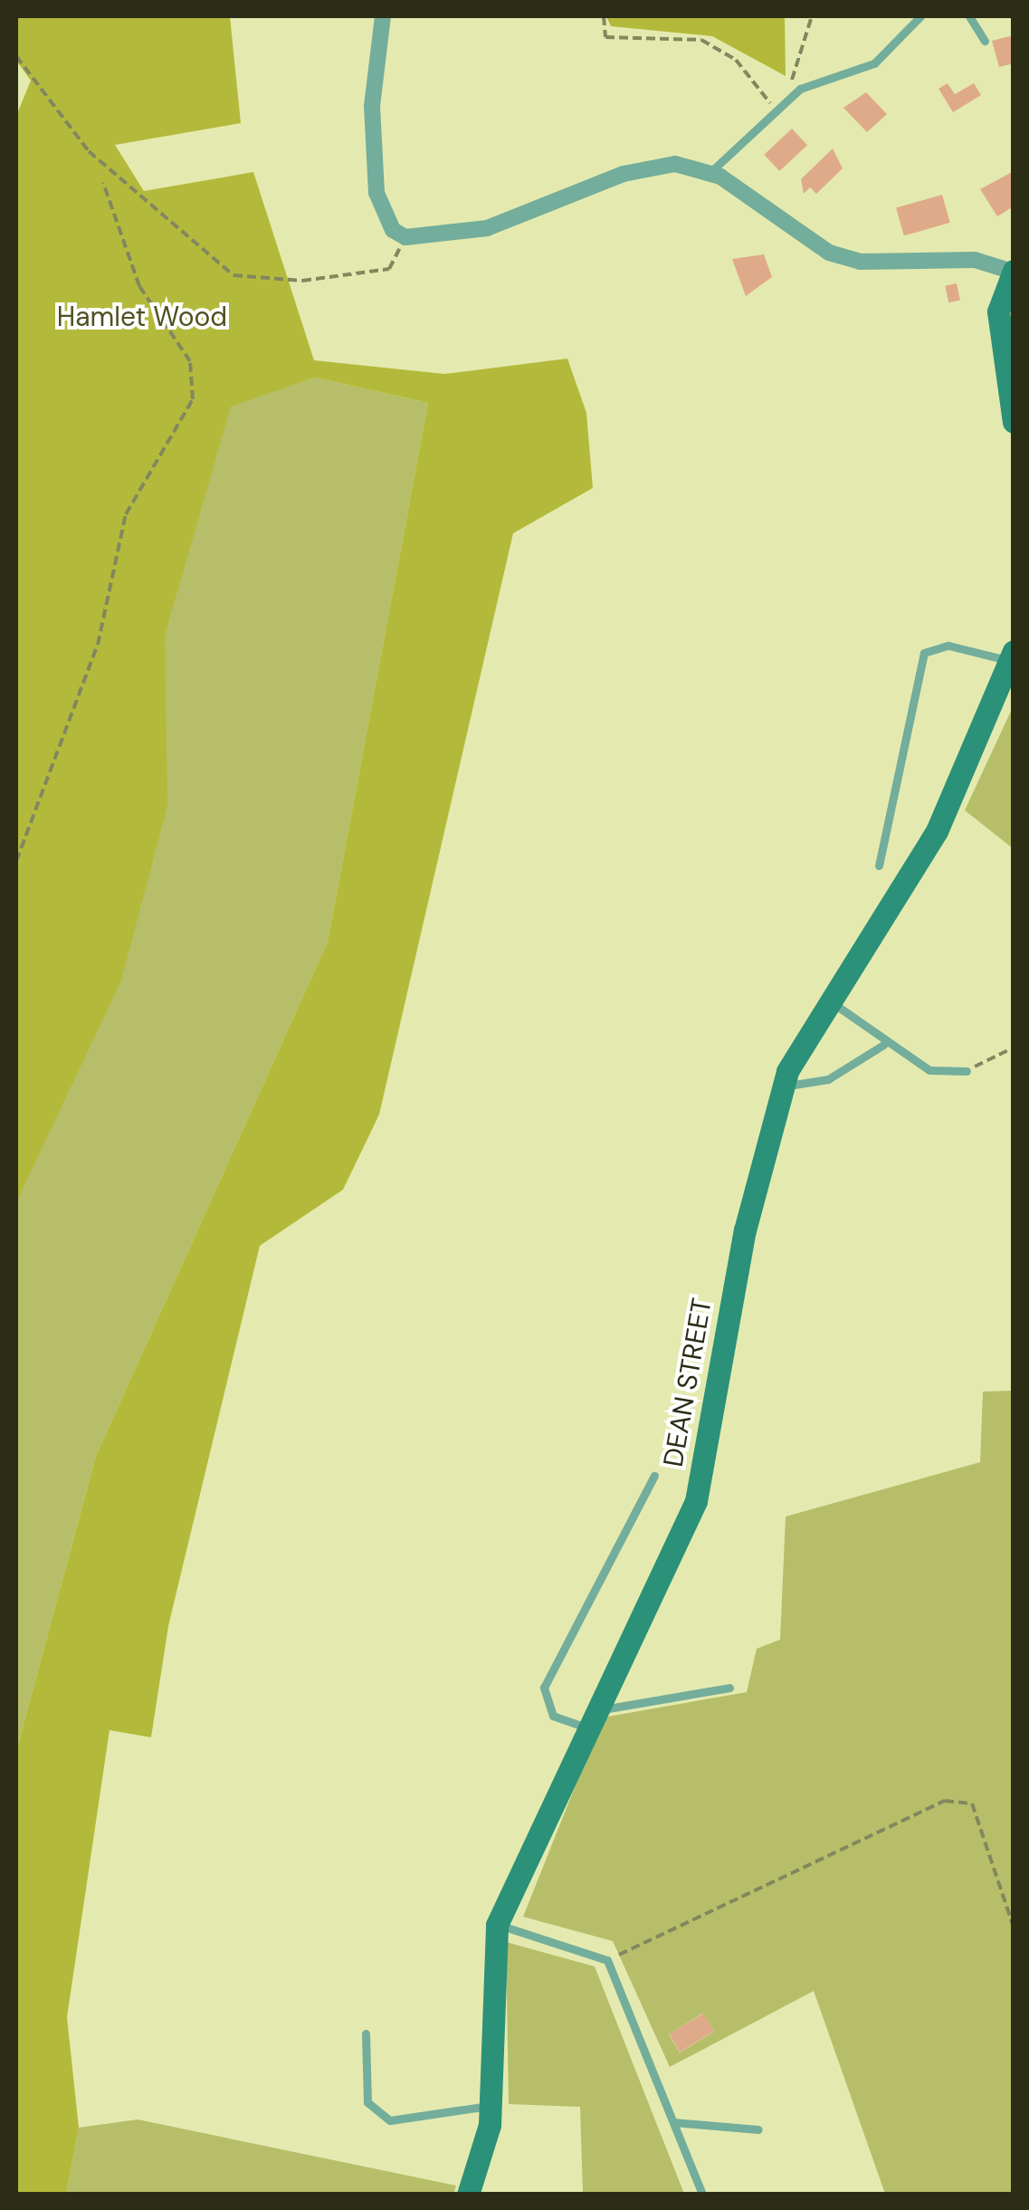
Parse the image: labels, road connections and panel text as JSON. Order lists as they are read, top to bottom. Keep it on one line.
{"streets":{"street":["DEAN STREET"]},"parks":["Hamlet Wood"]}
